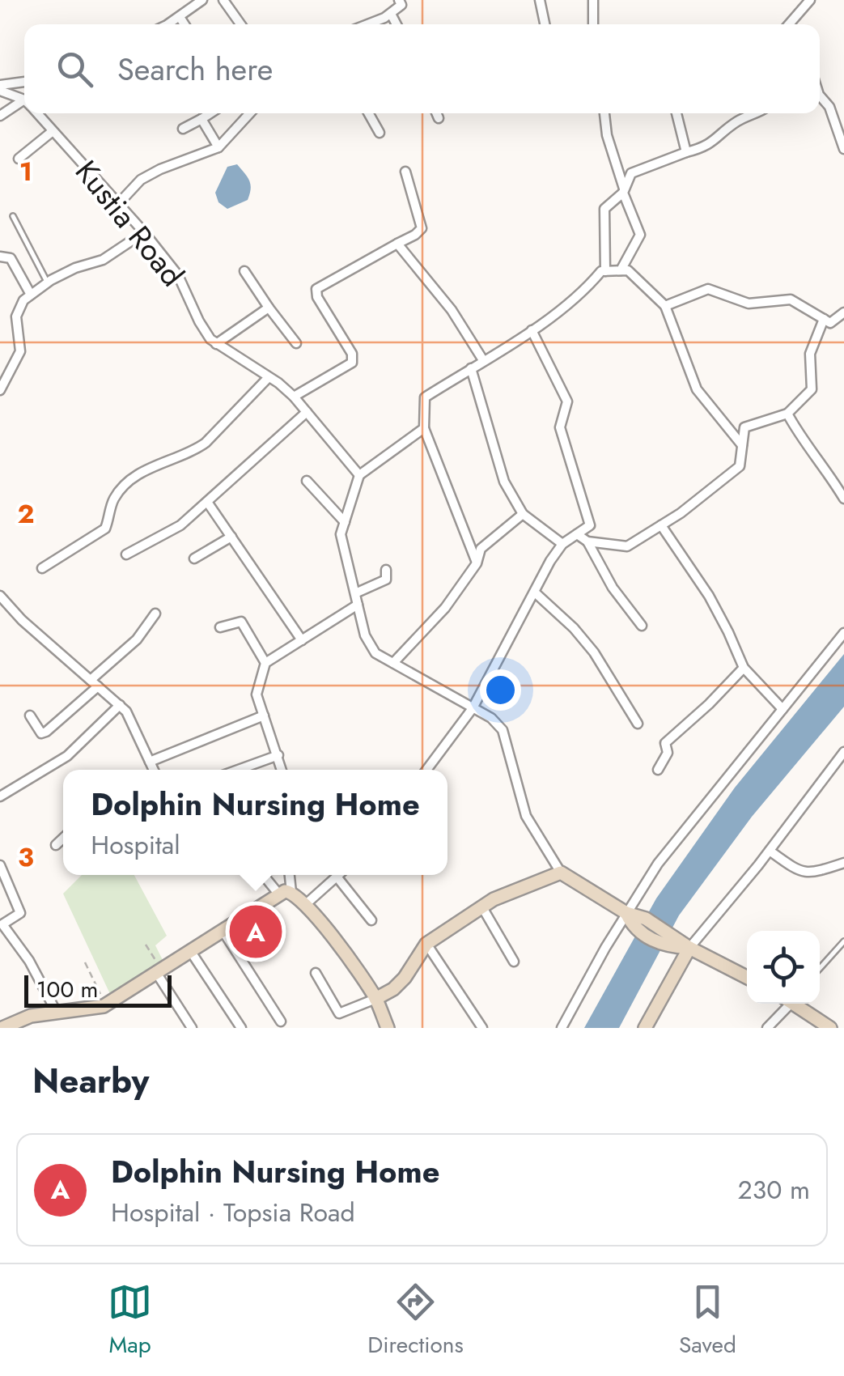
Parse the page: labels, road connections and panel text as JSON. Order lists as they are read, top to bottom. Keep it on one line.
{"streets":{"street":["Kustia Road"]},"scale_bar":"100 m","page":{"search":"Search here","popup":["Dolphin Nursing Home","Hospital"],"pins":"A","scale":"100 m","heading":"Nearby","list":[{"mark":"A","name":"Dolphin Nursing Home","note":"Hospital · Topsia Road","value":"230 m"}],"nav":["Map","Directions","Saved"]},"grid":{"rows":["1","2","3"]}}
